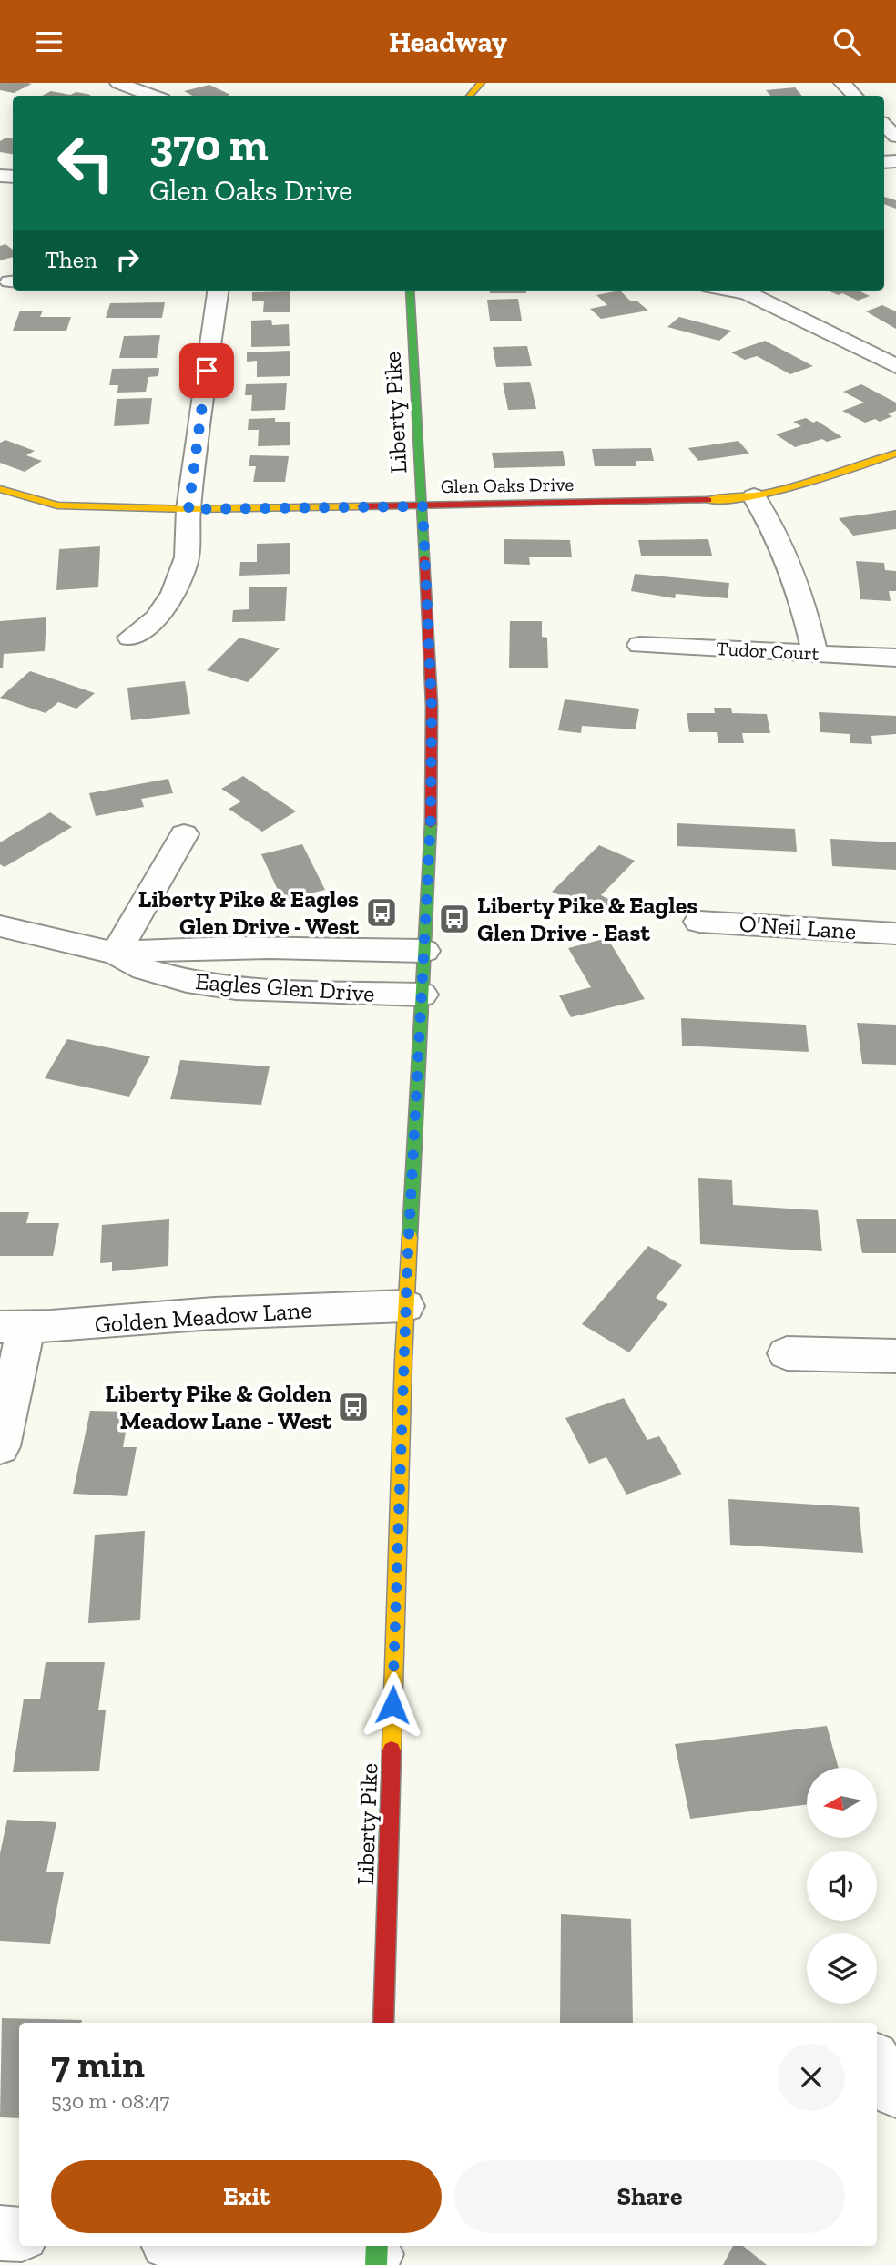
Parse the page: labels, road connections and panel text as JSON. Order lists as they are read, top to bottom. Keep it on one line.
{"streets":{"street":["Liberty Pike","Glen Oaks Drive","Tudor Court","O'Neil Lane","Eagles Glen Drive","Golden Meadow Lane"]},"crossings":[["Liberty Pike","Glen Oaks Drive"],["Liberty Pike","Eagles Glen Drive"],["Liberty Pike","Golden Meadow Lane"]],"places":{"bus stop":["Liberty Pike & Eagles Glen Drive - West","Liberty Pike & Eagles Glen Drive - East","Liberty Pike & Golden Meadow Lane - West"]},"north":"left","page":{"header":"Headway","turn":["370 m","Glen Oaks Drive"],"then":"Then","heading":["7 min","530 m · 08:47"],"buttons":["Exit","Share"]}}
